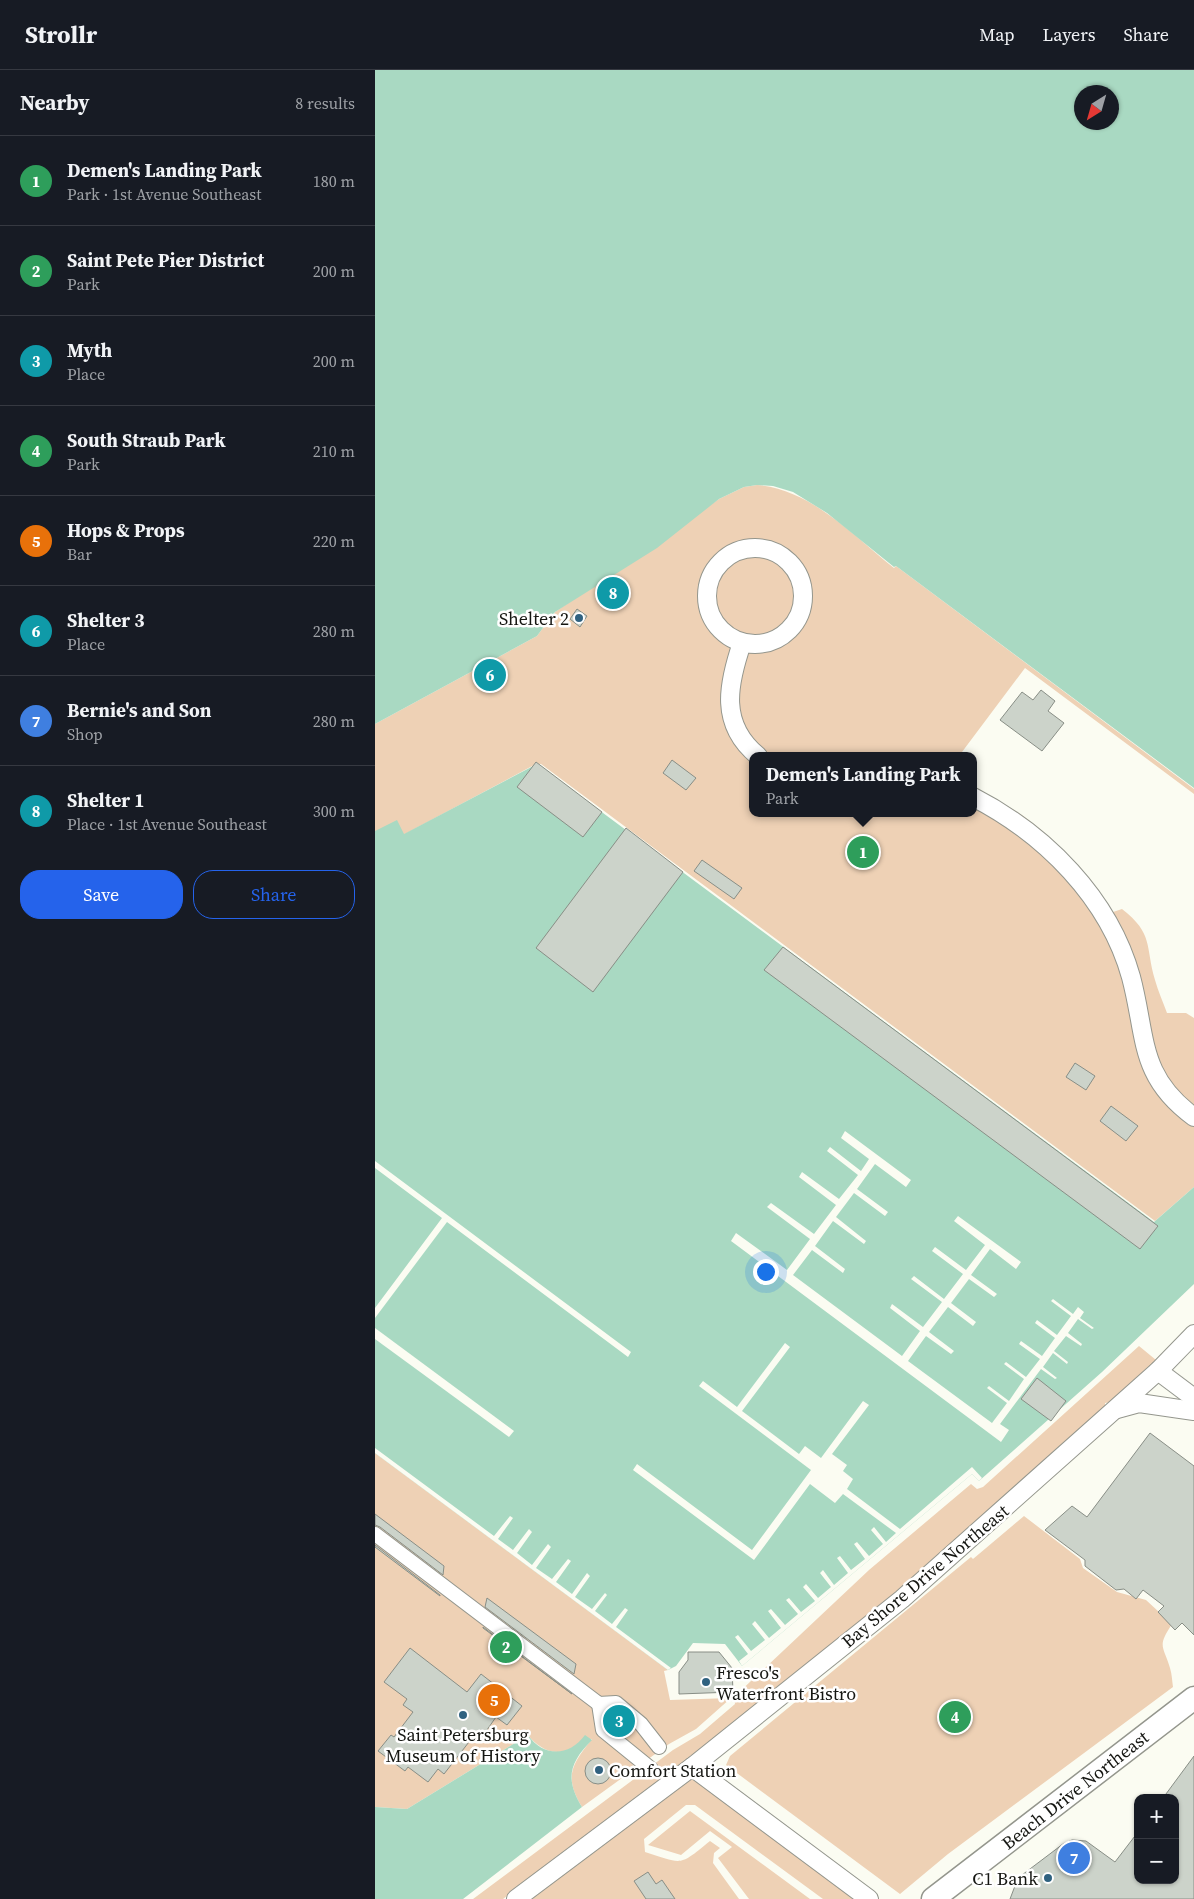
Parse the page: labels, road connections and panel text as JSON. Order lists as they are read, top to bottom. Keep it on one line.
{"streets":{"street":["Bay Shore Drive Northeast","Beach Drive Northeast"]},"places":["Shelter 2","Fresco's Waterfront Bistro","Saint Petersburg Museum of History","Comfort Station","C1 Bank"],"north":"bottom left","page":{"header":"Strollr","nav":["Map","Layers","Share"],"heading":["Nearby","8 results"],"list":[{"mark":"1","name":"Demen's Landing Park","note":"Park · 1st Avenue Southeast","value":"180 m"},{"mark":"2","name":"Saint Pete Pier District","note":"Park","value":"200 m"},{"mark":"3","name":"Myth","note":"Place","value":"200 m"},{"mark":"4","name":"South Straub Park","note":"Park","value":"210 m"},{"mark":"5","name":"Hops & Props","note":"Bar","value":"220 m"},{"mark":"6","name":"Shelter 3","note":"Place","value":"280 m"},{"mark":"7","name":"Bernie's and Son","note":"Shop","value":"280 m"},{"mark":"8","name":"Shelter 1","note":"Place · 1st Avenue Southeast","value":"300 m"}],"pins":["8","6","1","2","5","4","3","7"],"popup":["Demen's Landing Park","Park"],"buttons":["Save","Share"],"map_buttons":["+","−"]}}
